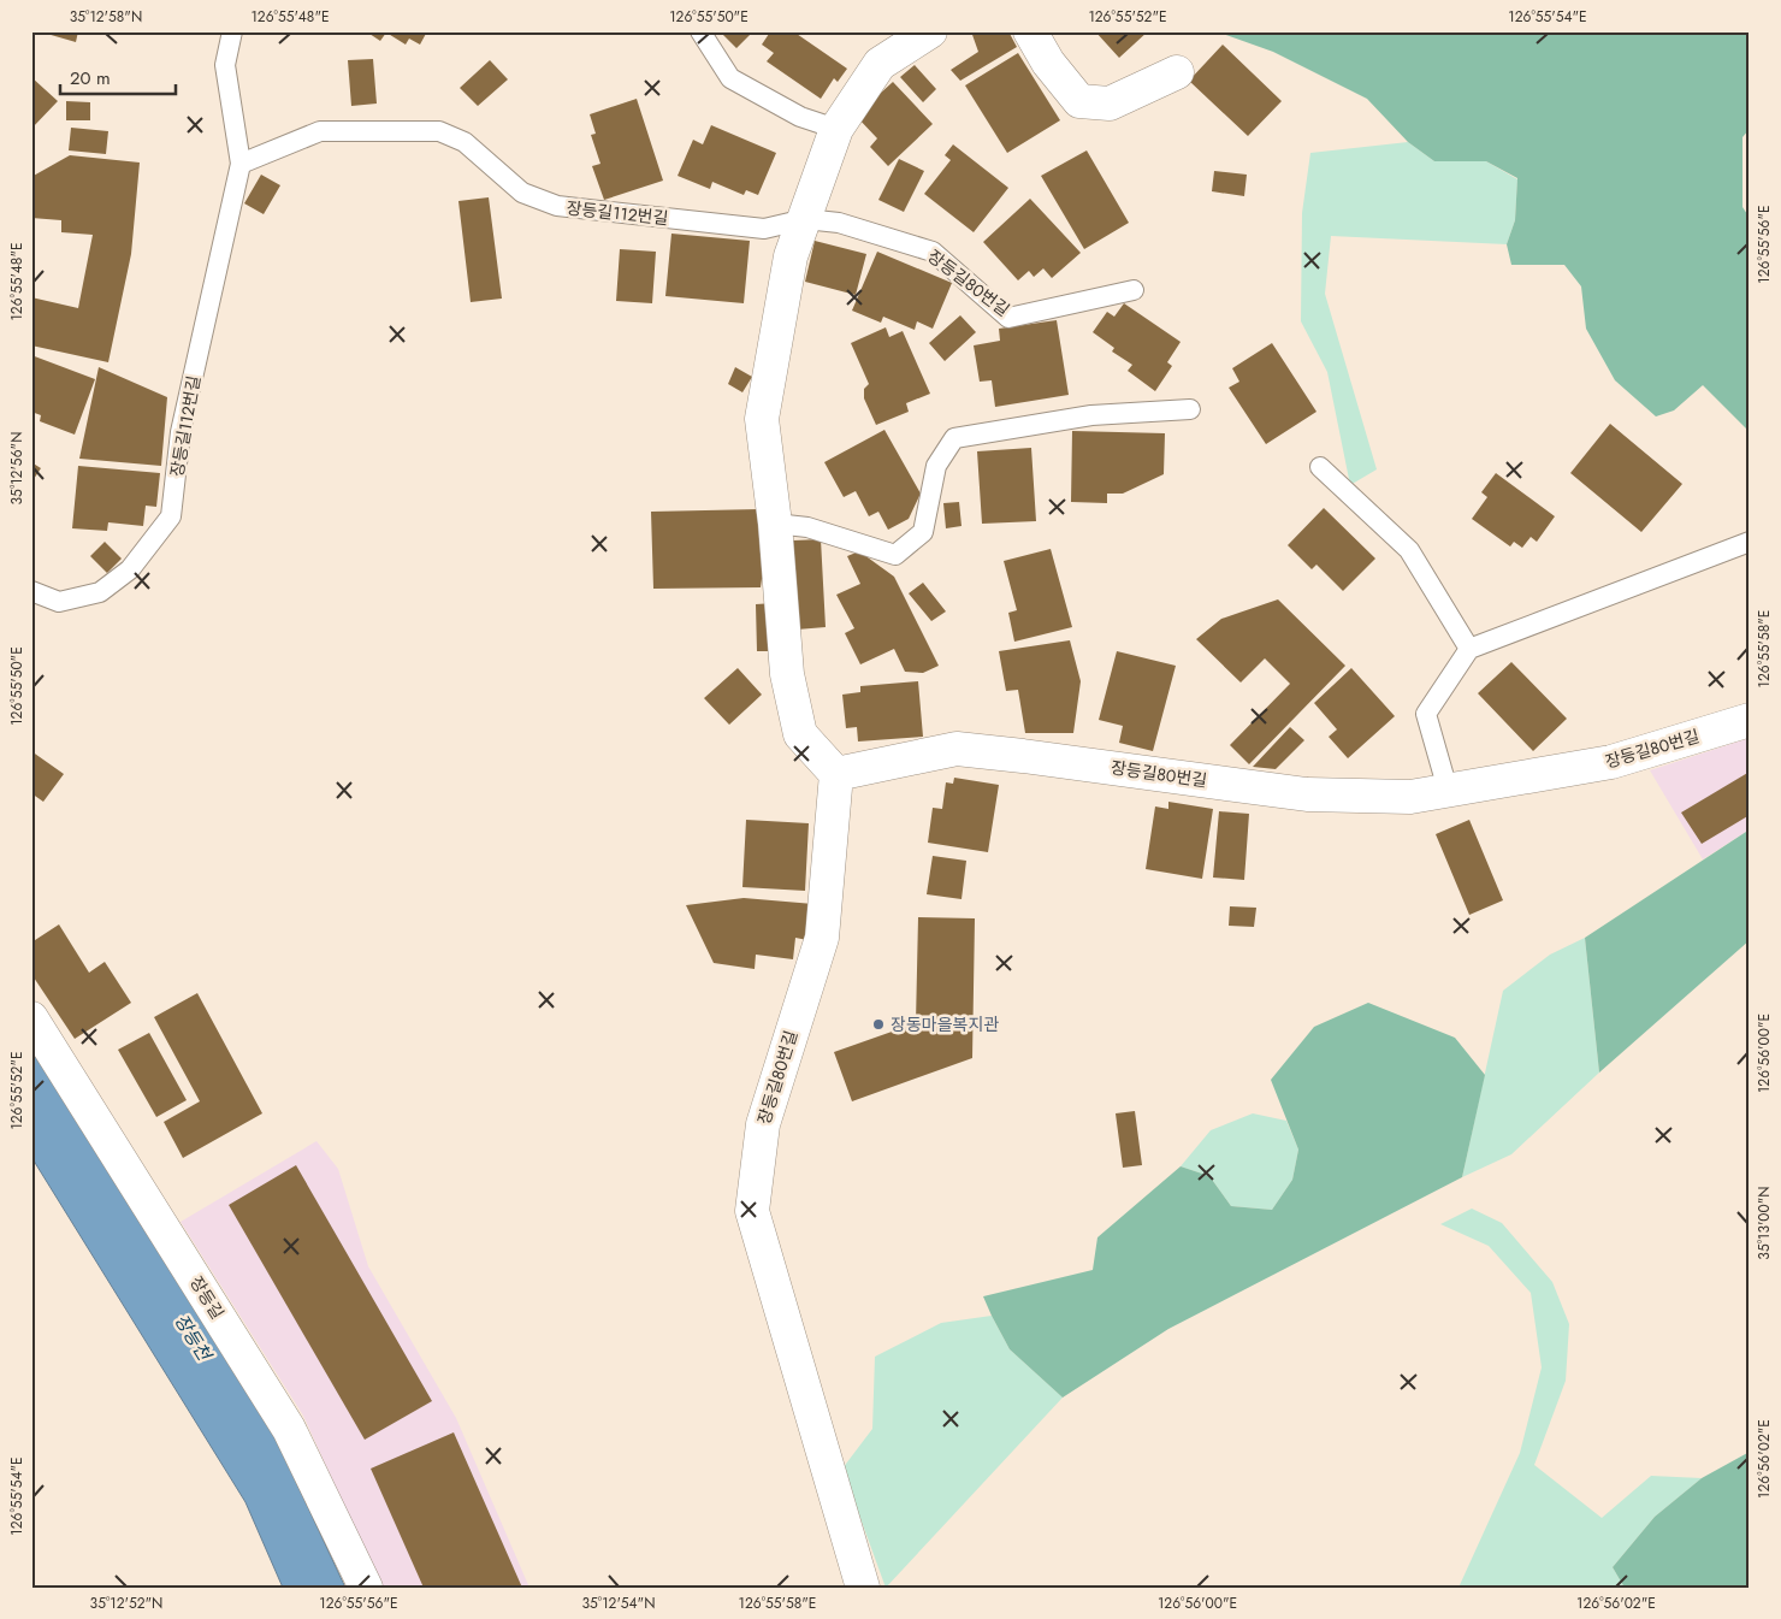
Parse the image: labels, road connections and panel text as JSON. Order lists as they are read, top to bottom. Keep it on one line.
{"streets":{"street":["장등길80번길","장등길"],"lane":["장등길112번길"]},"crossings":[["장등길112번길","장등길80번길"]],"water":["장등천"],"places":["장동마을복지관"],"scale_bar":"20 m","coordinates":["35°12'58\"N","126°55'48\"E","126°55'50\"E","126°55'52\"E","126°55'54\"E","126°55'56\"E","35°12'56\"N","126°55'58\"E","126°56'00\"E","35°13'00\"N","126°56'02\"E","35°12'52\"N","35°12'54\"N"]}
